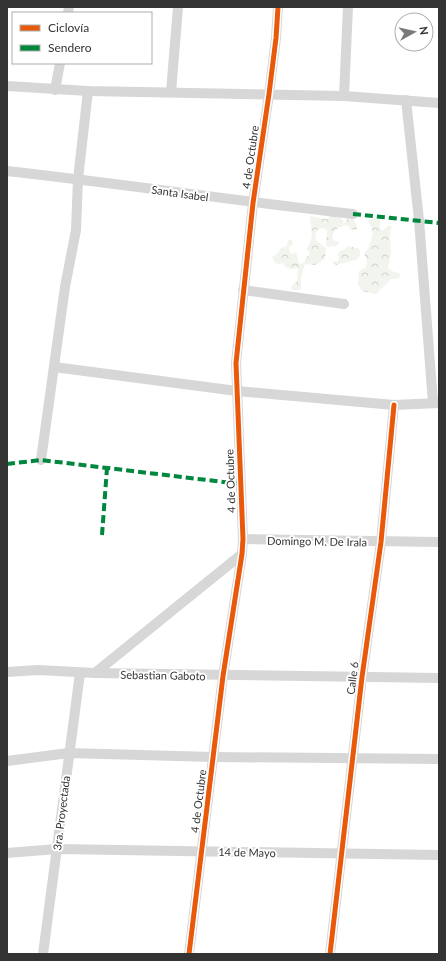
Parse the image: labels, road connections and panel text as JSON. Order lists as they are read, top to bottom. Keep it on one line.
{"streets":{"street":["4 de Octubre","Santa Isabel","Domingo M. De Irala","Sebastian Gaboto","Calle 6","3ra. Proyectada","14 de Mayo"]},"crossings":[["4 de Octubre","Santa Isabel"],["4 de Octubre","Domingo M. De Irala"],["4 de Octubre","Sebastian Gaboto"],["4 de Octubre","14 de Mayo"],["Domingo M. De Irala","Calle 6"],["Sebastian Gaboto","Calle 6"],["Sebastian Gaboto","3ra. Proyectada"],["Calle 6","14 de Mayo"],["3ra. Proyectada","14 de Mayo"]],"legend":["Ciclovía","Sendero"],"north":"right"}
